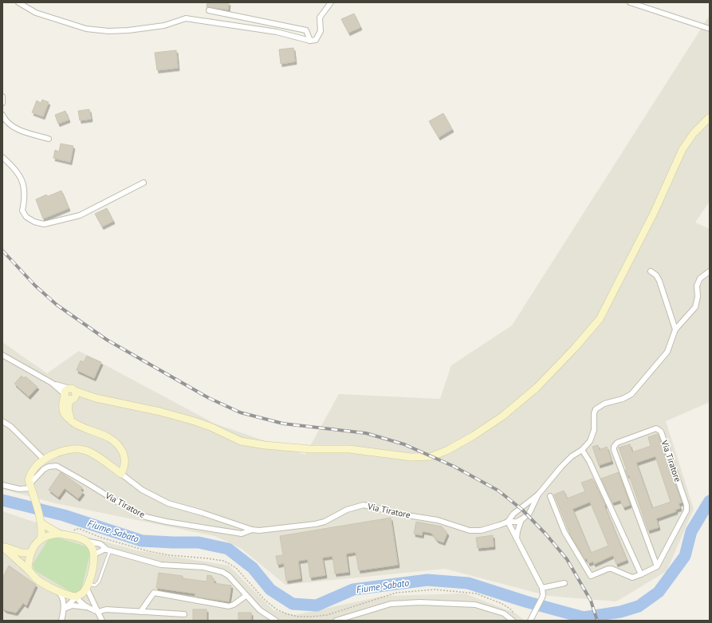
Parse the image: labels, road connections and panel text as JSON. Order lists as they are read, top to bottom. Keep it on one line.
{"streets":{"street":["Via Tiratore"]},"water":["Fiume Sabato"]}
